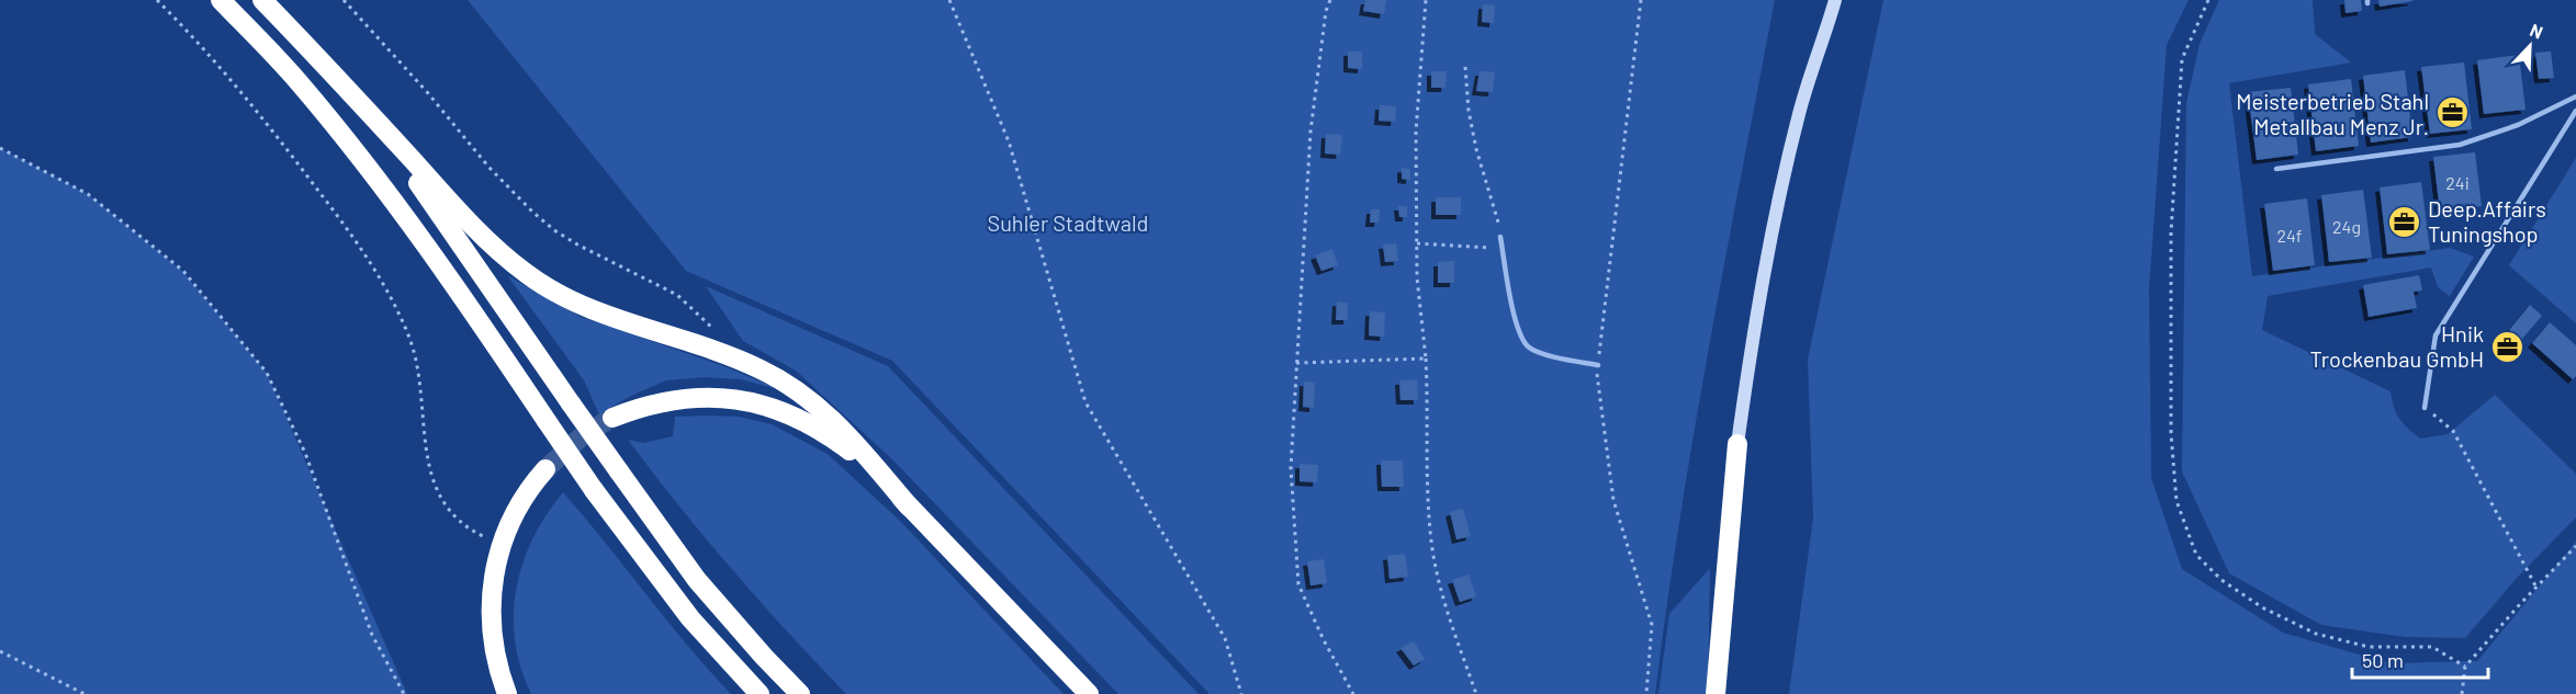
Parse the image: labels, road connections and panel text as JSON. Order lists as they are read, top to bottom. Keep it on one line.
{"parks":["Suhler Stadtwald"],"places":{"office":["Meisterbetrieb Stahl Metallbau Menz Jr.","Deep.Affairs Tuningshop","Hnik Trockenbau GmbH"]},"house_numbers":["24i","24g","24f"],"scale_bar":"50 m","north":"top right"}
